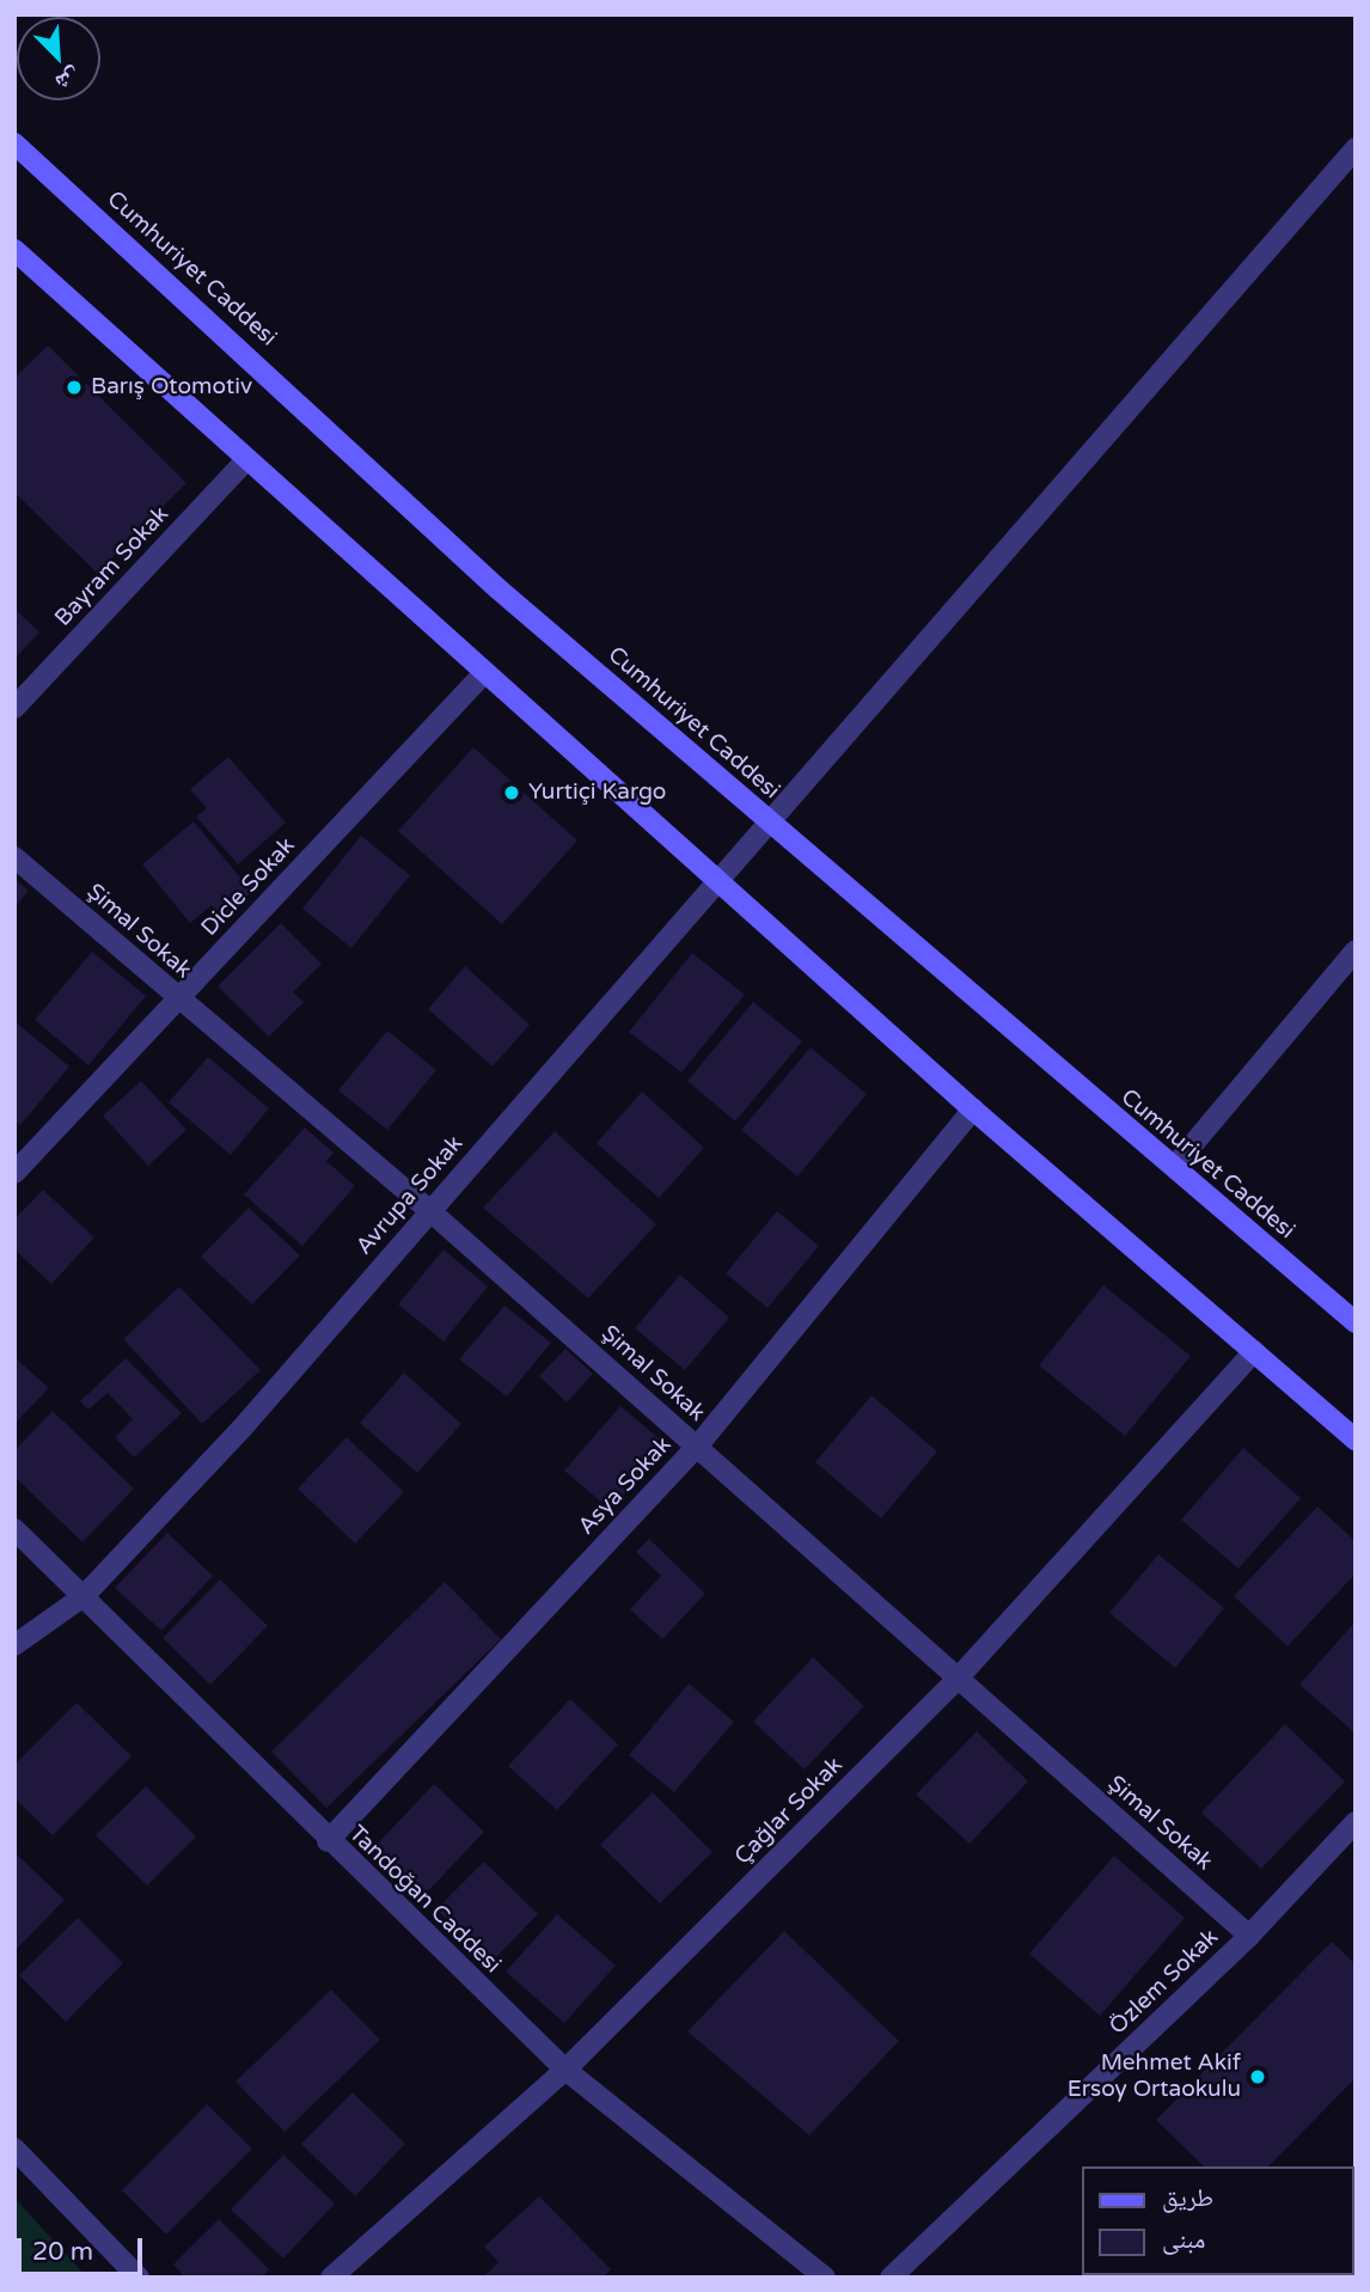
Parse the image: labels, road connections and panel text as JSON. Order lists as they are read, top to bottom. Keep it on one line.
{"streets":{"main road":["Cumhuriyet Caddesi"],"street":["Bayram Sokak","Dicle Sokak","Şimal Sokak","Avrupa Sokak","Asya Sokak","Çağlar Sokak","Tandoğan Caddesi","Özlem Sokak"]},"crossings":[["Cumhuriyet Caddesi","Avrupa Sokak"],["Dicle Sokak","Şimal Sokak"],["Şimal Sokak","Avrupa Sokak"],["Şimal Sokak","Asya Sokak"],["Şimal Sokak","Çağlar Sokak"],["Şimal Sokak","Özlem Sokak"],["Avrupa Sokak","Tandoğan Caddesi"],["Asya Sokak","Tandoğan Caddesi"],["Çağlar Sokak","Tandoğan Caddesi"]],"places":["Barış Otomotiv","Yurtiçi Kargo","Mehmet Akif Ersoy Ortaokulu"],"legend":["طريق","مبنى"],"scale_bar":"20 m","north":"bottom right"}
